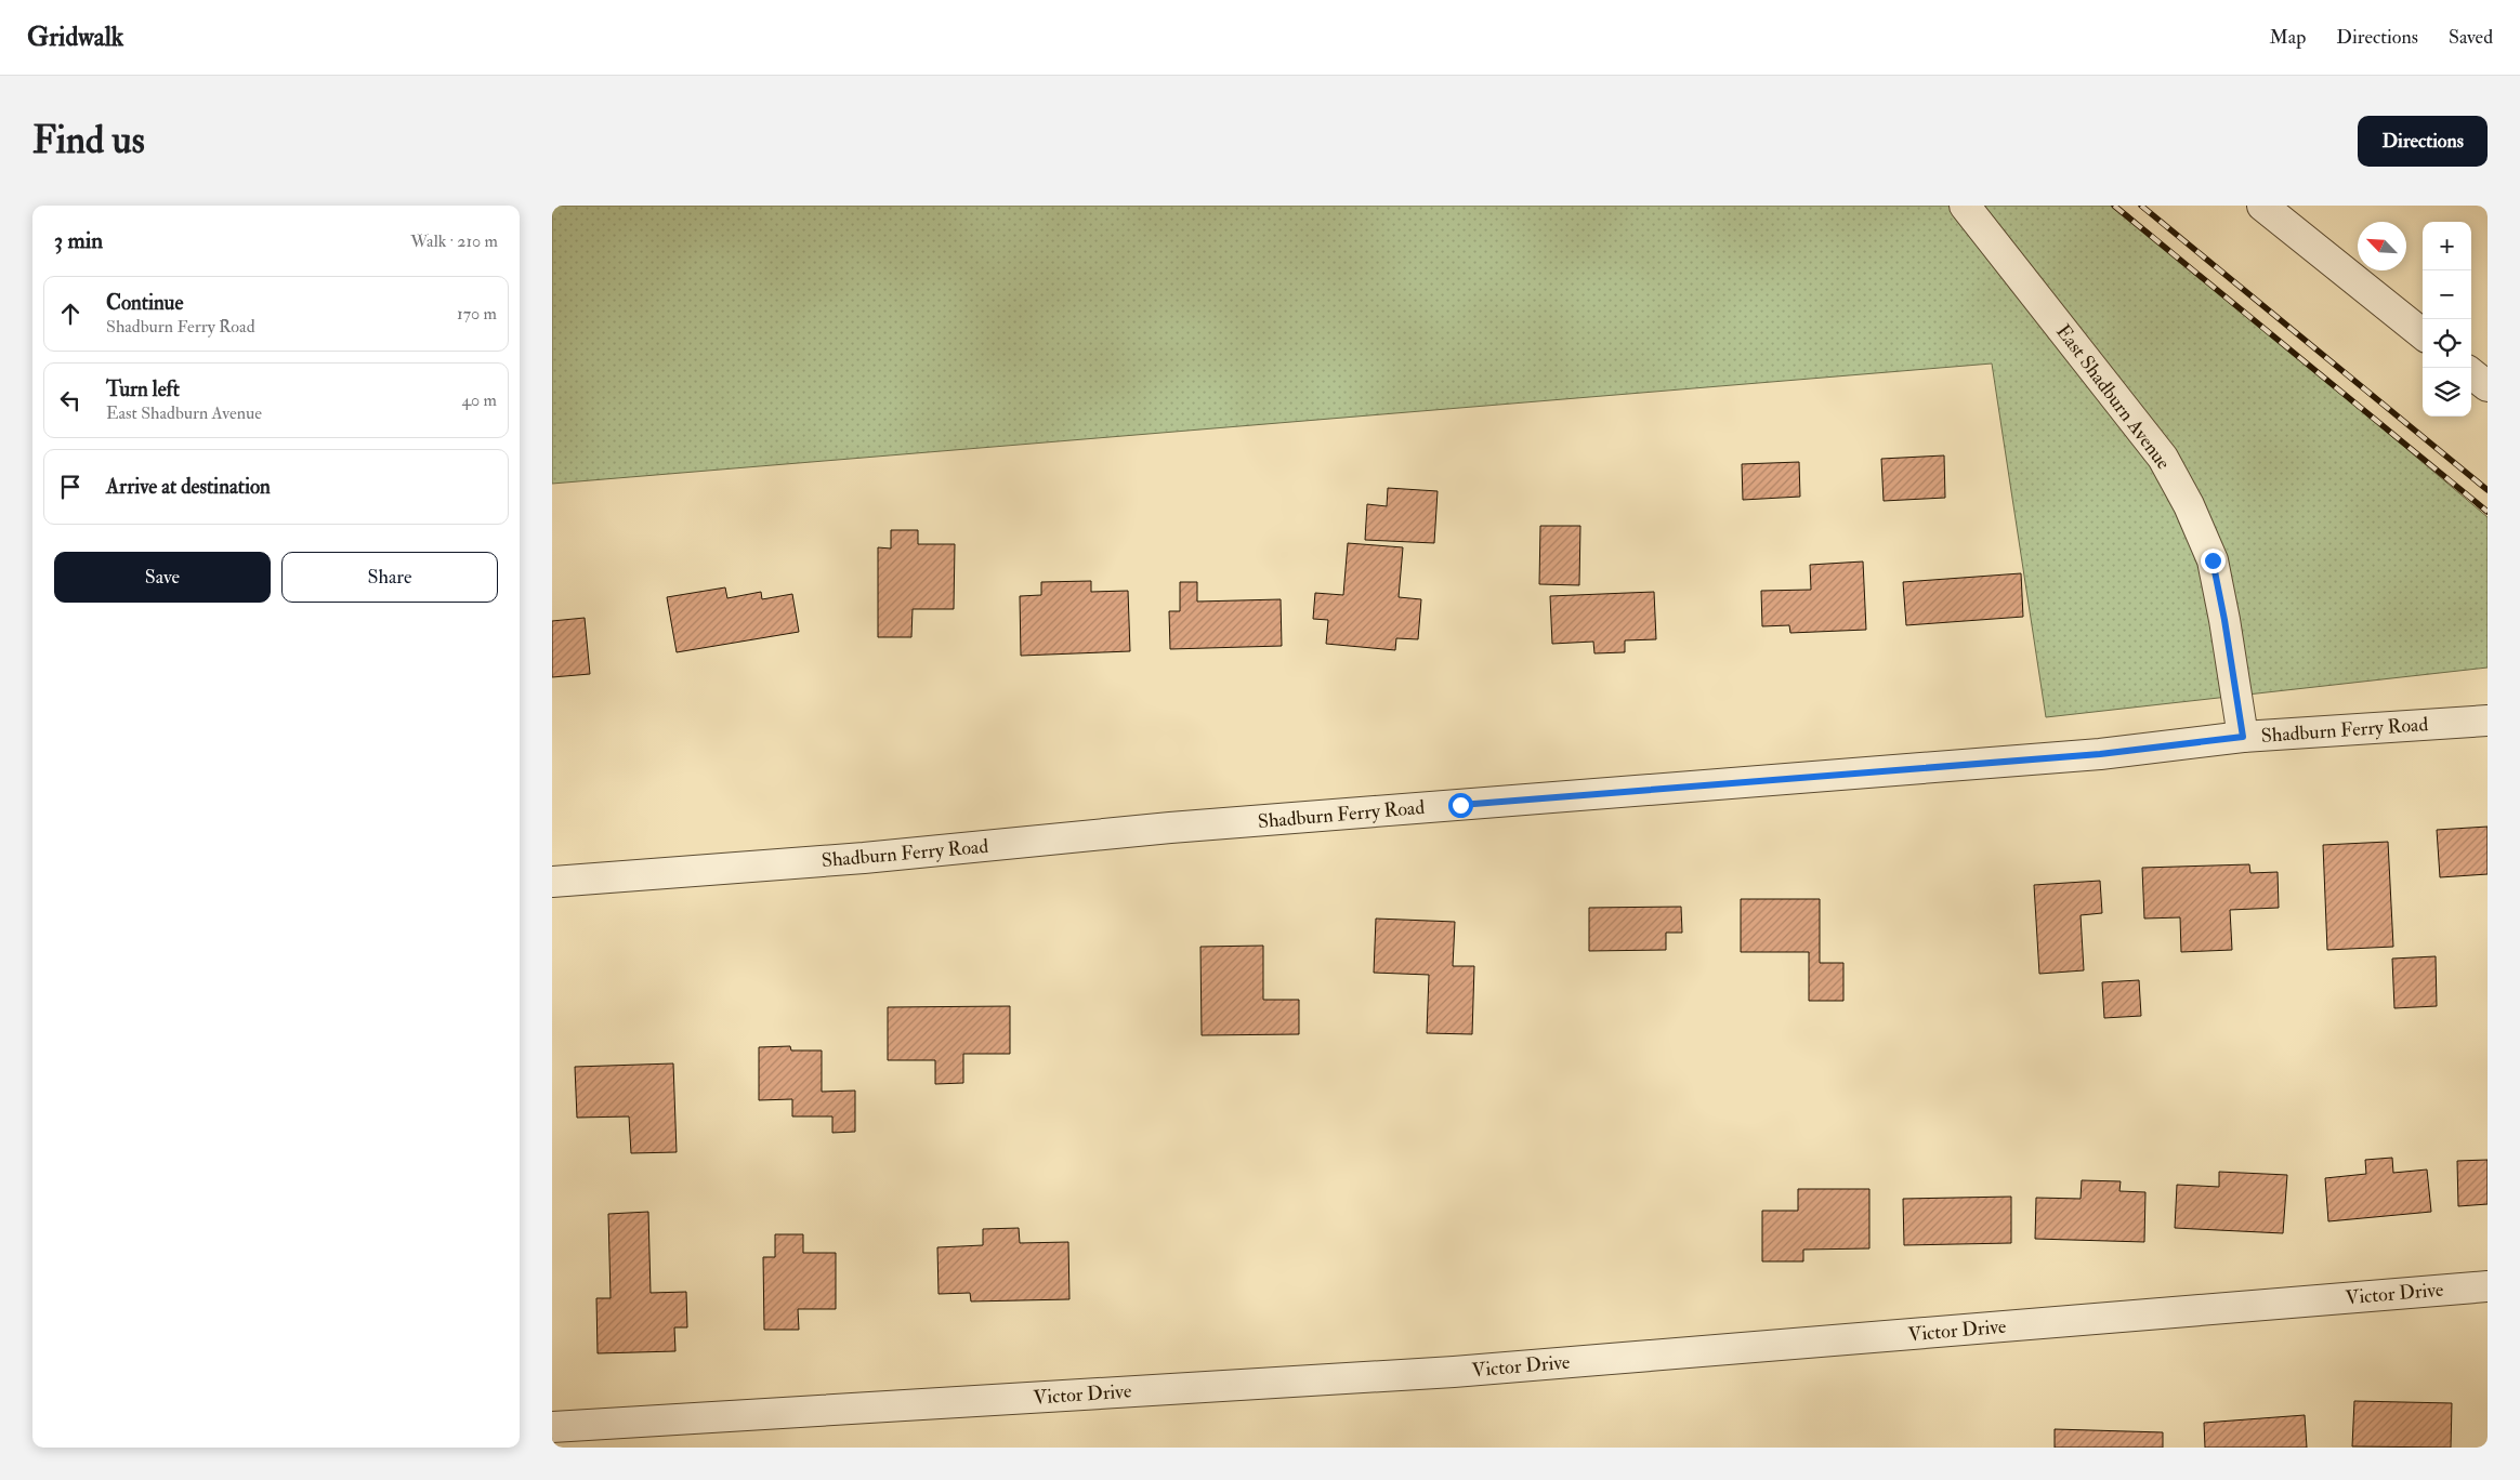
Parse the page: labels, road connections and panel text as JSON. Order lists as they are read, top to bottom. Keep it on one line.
{"streets":{"street":["East Shadburn Avenue","Shadburn Ferry Road","Victor Drive"]},"crossings":[["East Shadburn Avenue","Shadburn Ferry Road"]],"north":"top left","page":{"header":"Gridwalk","nav":["Map","Directions","Saved"],"buttons":["Directions",["Save","Share"]],"title":"Find us","heading":["3 min","Walk · 210 m"],"map_buttons":["+","−"],"list":[["Continue","Shadburn Ferry Road","170 m"],["Turn left","East Shadburn Avenue","40 m"],"Arrive at destination"]}}
